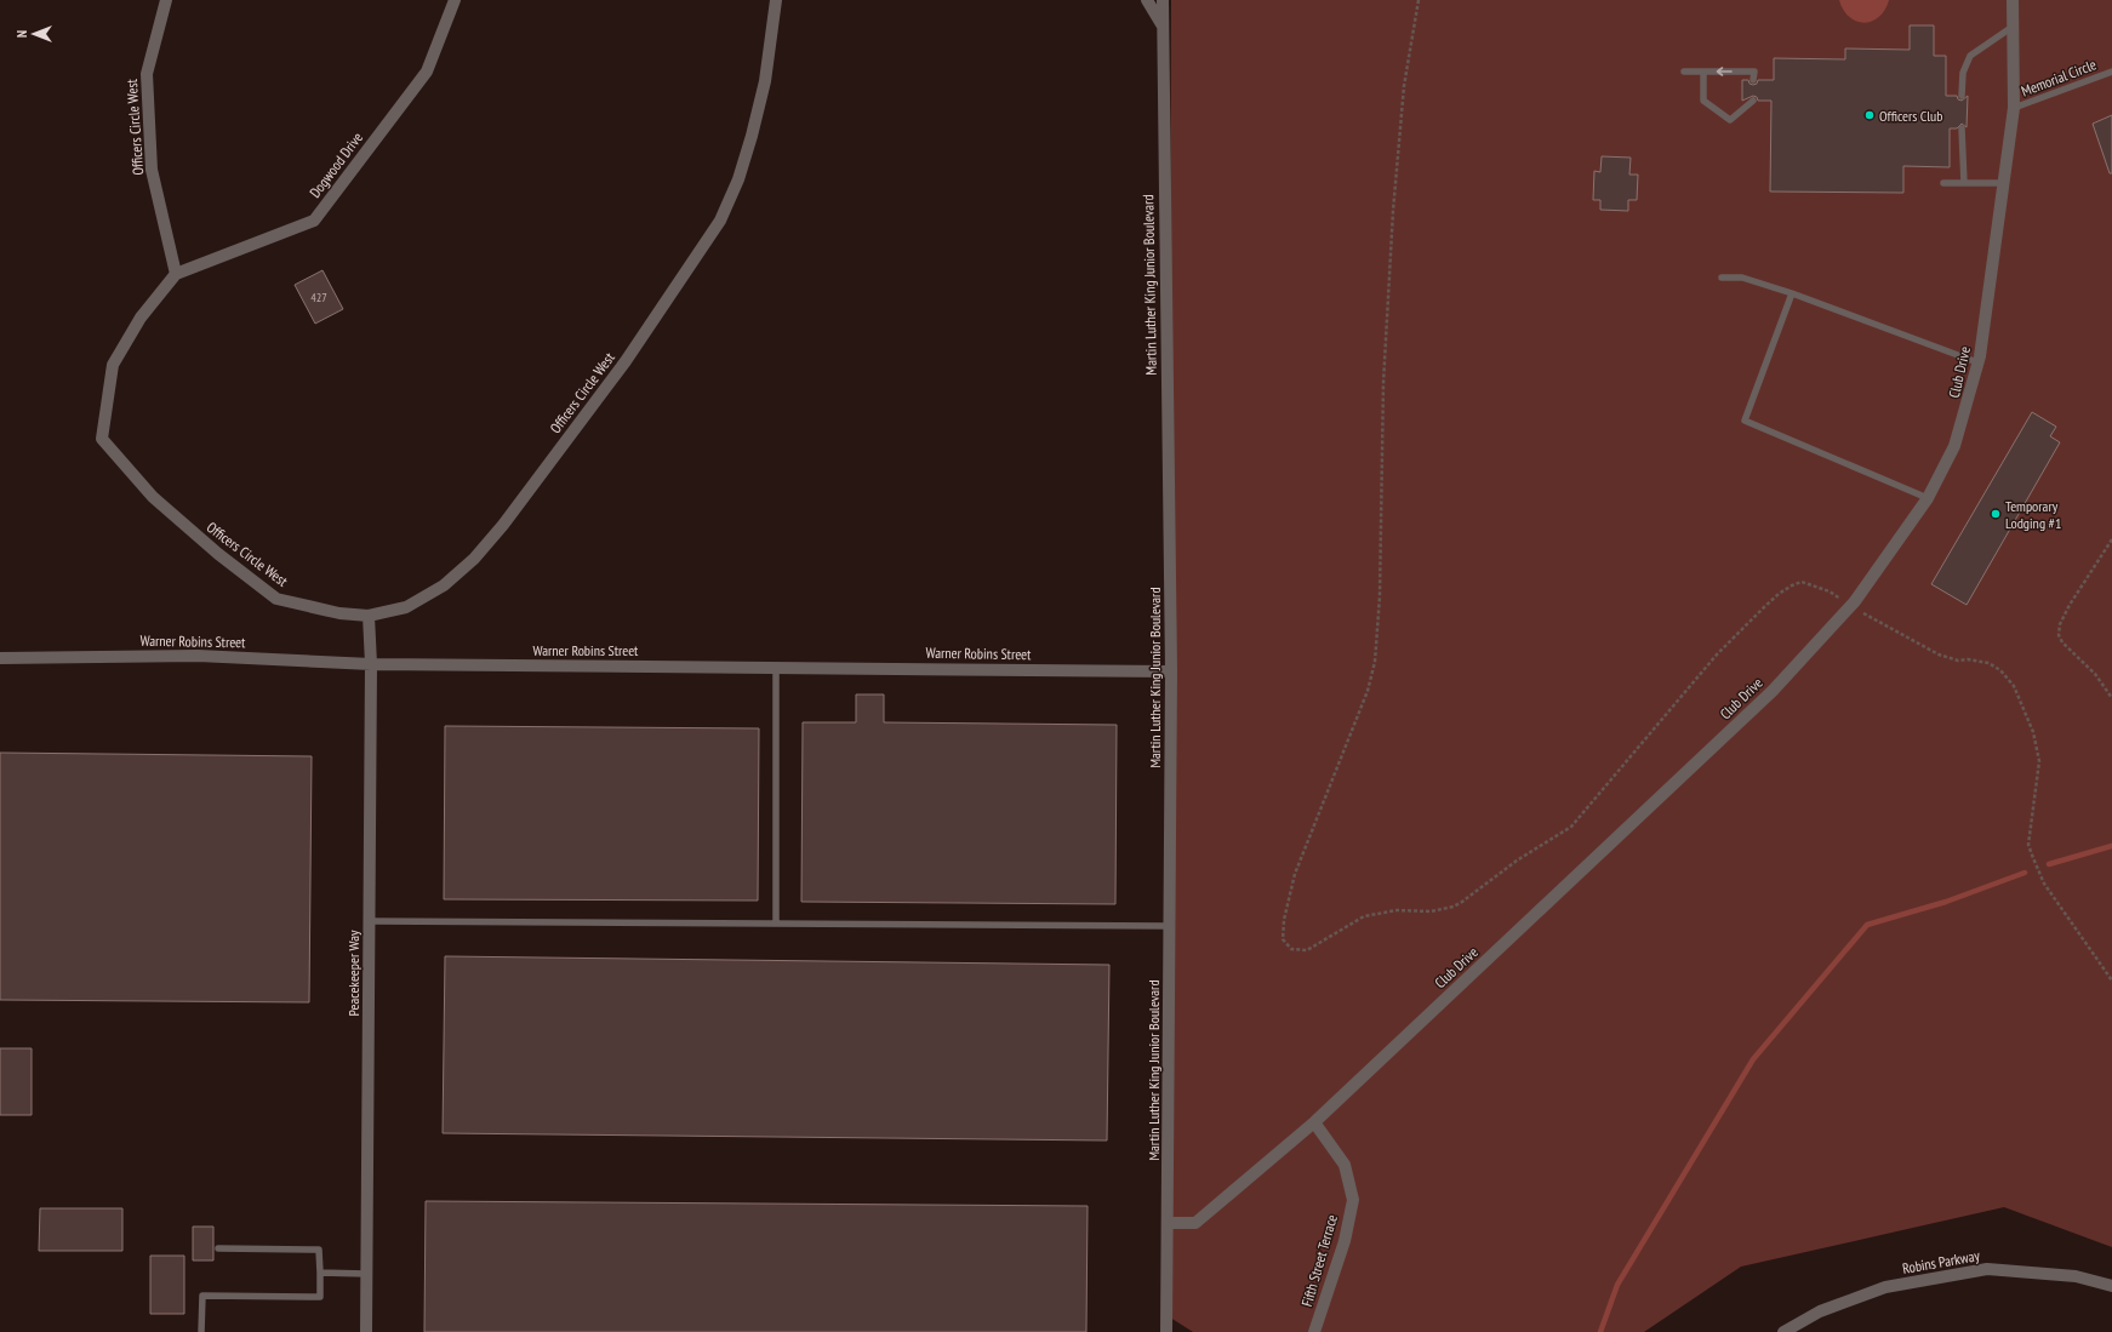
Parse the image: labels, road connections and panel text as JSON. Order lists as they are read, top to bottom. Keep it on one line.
{"streets":{"street":["Officers Circle West","Dogwood Drive","Martin Luther King Junior Boulevard","Club Drive","Warner Robins Street","Peacekeeper Way","Fifth Street Terrace","Robins Parkway"],"lane":["Memorial Circle"]},"crossings":[["Memorial Circle","Club Drive"],["Officers Circle West","Dogwood Drive"],["Officers Circle West","Peacekeeper Way"],["Martin Luther King Junior Boulevard","Club Drive"],["Martin Luther King Junior Boulevard","Warner Robins Street"],["Club Drive","Fifth Street Terrace"],["Warner Robins Street","Peacekeeper Way"]],"places":["Officers Club","Temporary Lodging #1"],"house_numbers":["427"],"north":"left"}
